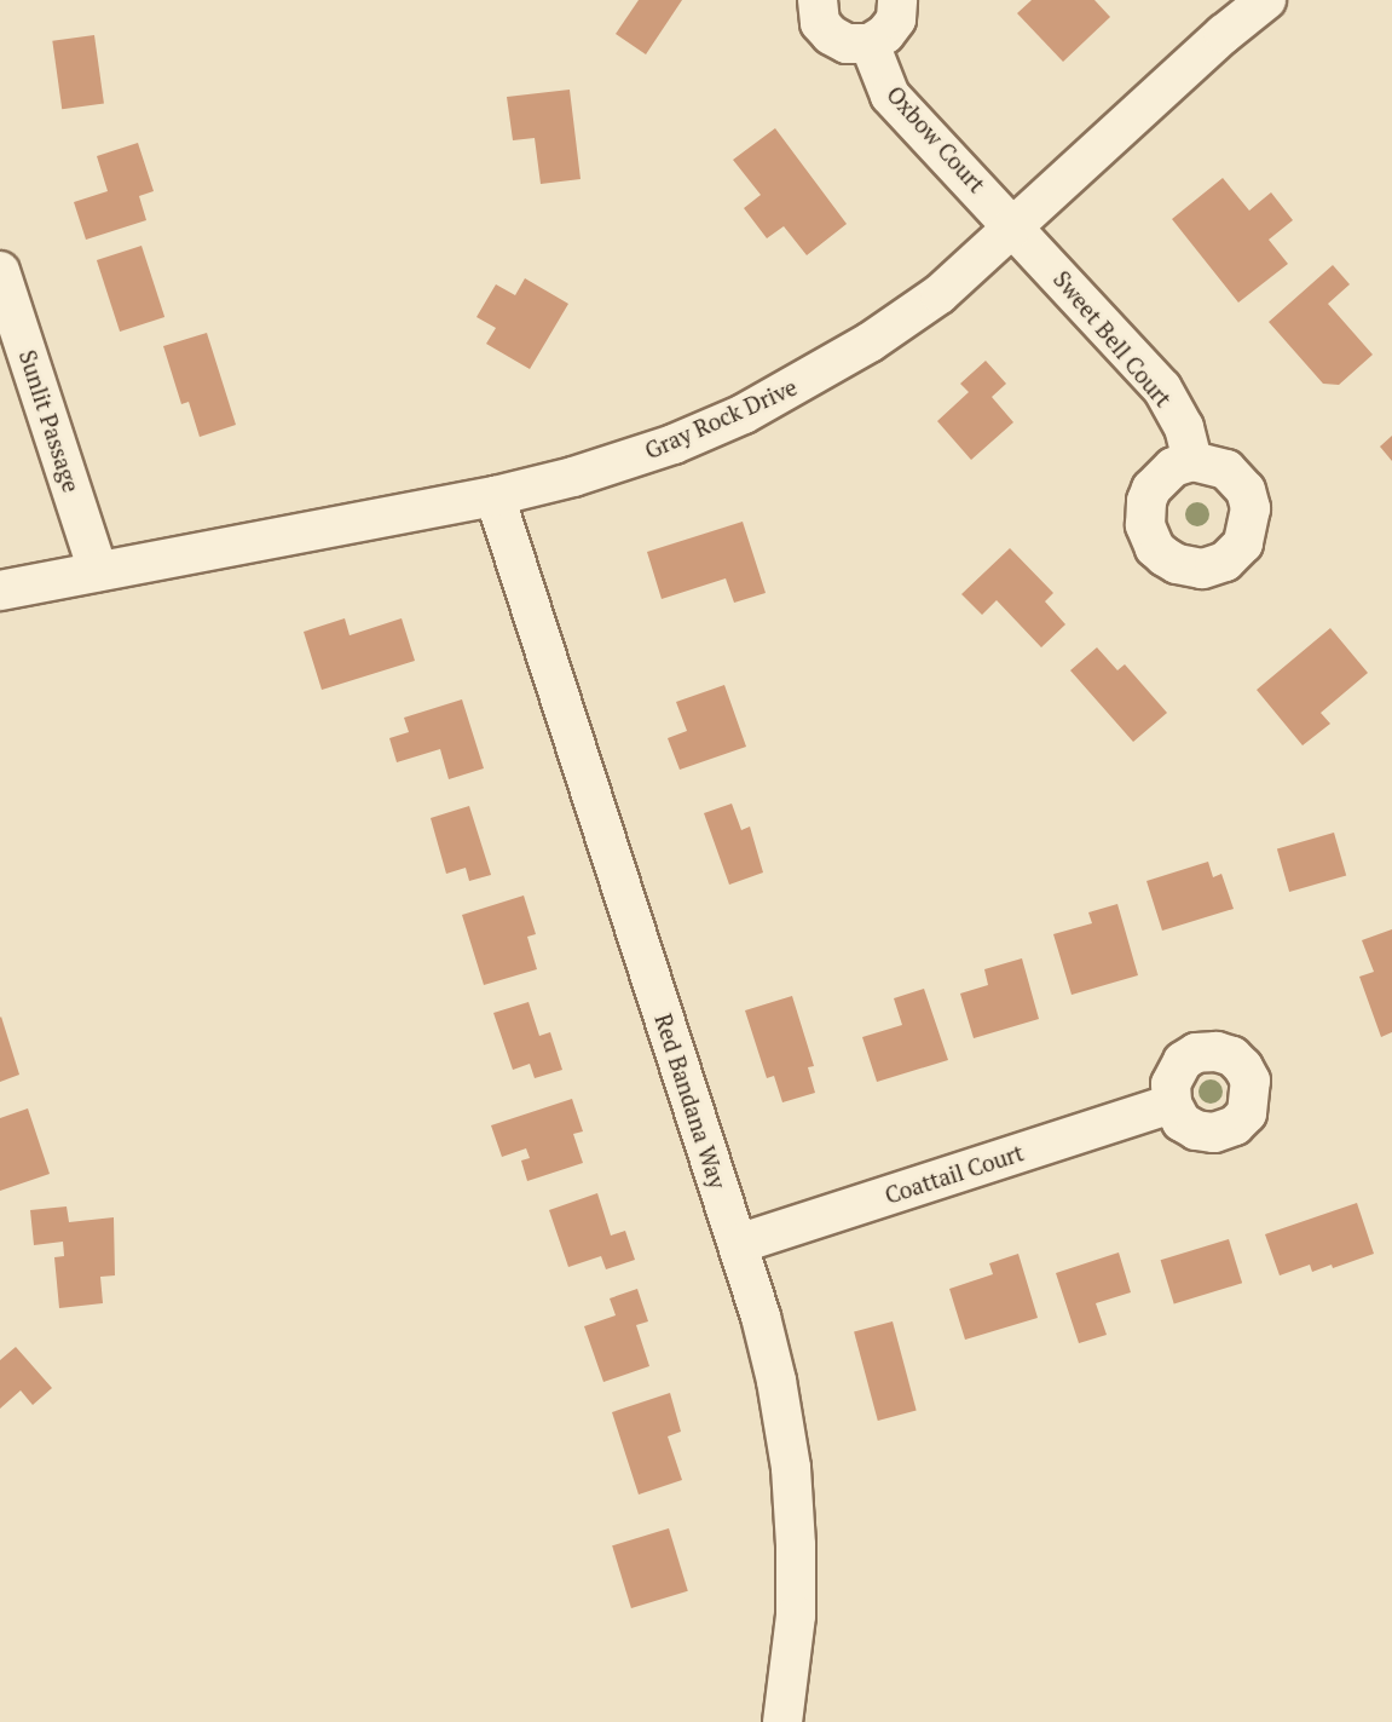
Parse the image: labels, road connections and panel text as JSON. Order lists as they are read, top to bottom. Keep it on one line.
{"streets":{"street":["Oxbow Court","Sweet Bell Court","Gray Rock Drive","Sunlit Passage","Red Bandana Way","Coattail Court"]},"crossings":[["Oxbow Court","Sweet Bell Court"],["Oxbow Court","Gray Rock Drive"],["Sweet Bell Court","Gray Rock Drive"],["Gray Rock Drive","Sunlit Passage"],["Gray Rock Drive","Red Bandana Way"],["Red Bandana Way","Coattail Court"]]}
